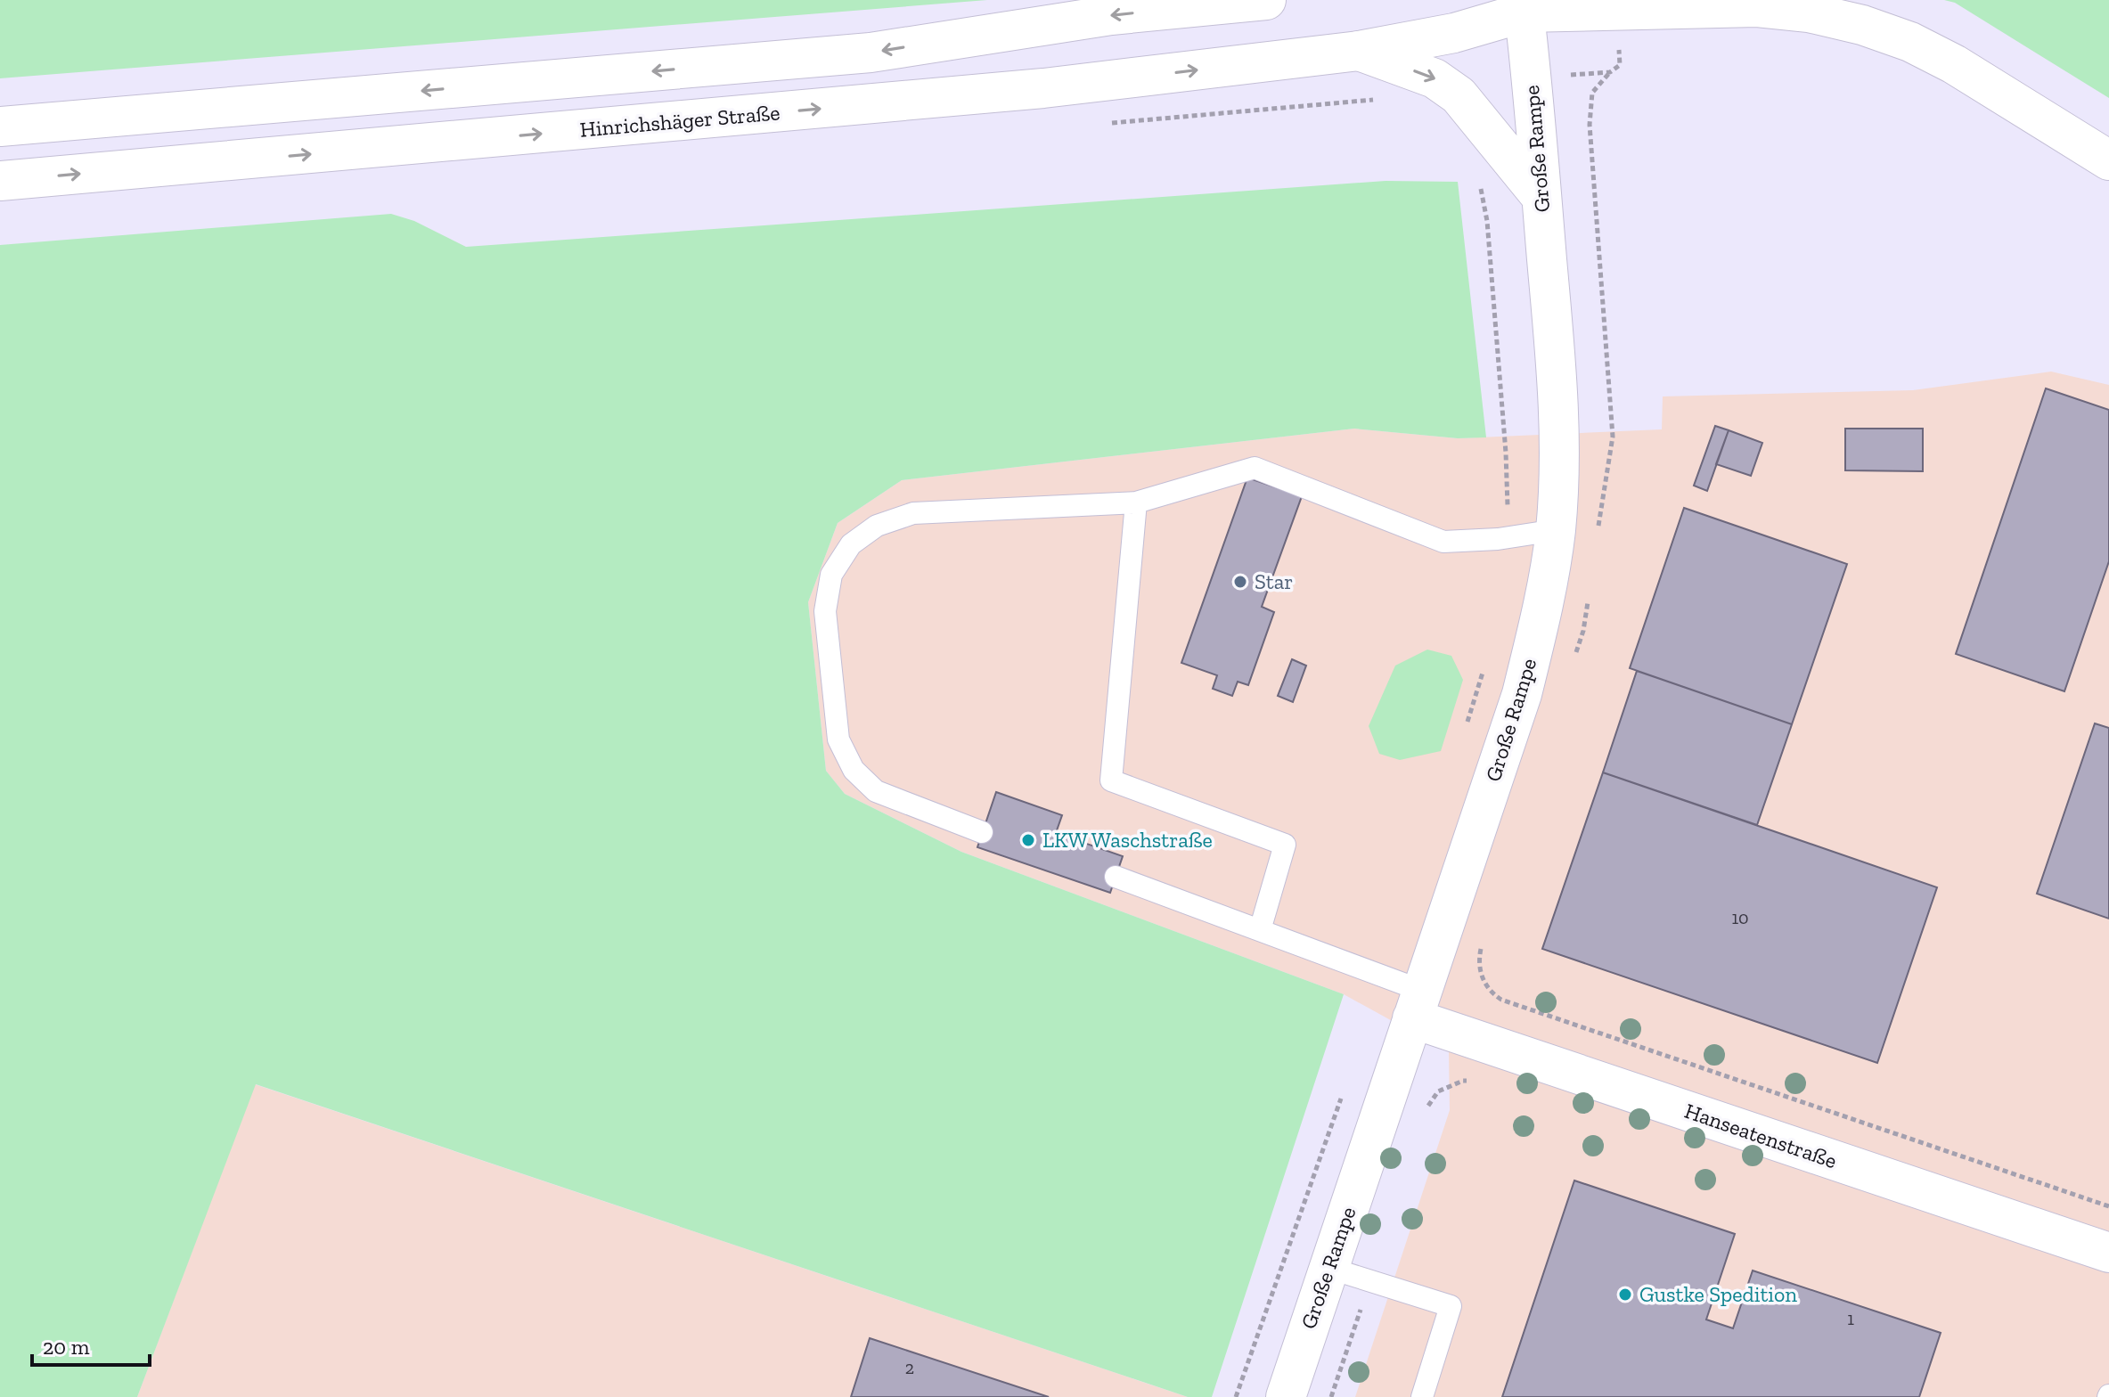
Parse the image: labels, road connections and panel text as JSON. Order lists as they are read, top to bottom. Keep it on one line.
{"streets":{"main road":["Hinrichshäger Straße","Große Rampe","Hanseatenstraße"]},"crossings":[["Hinrichshäger Straße","Große Rampe"],["Große Rampe","Hanseatenstraße"]],"places":["Star","LKW Waschstraße","Gustke Spedition"],"house_numbers":["10","1","2"],"scale_bar":"20 m"}
